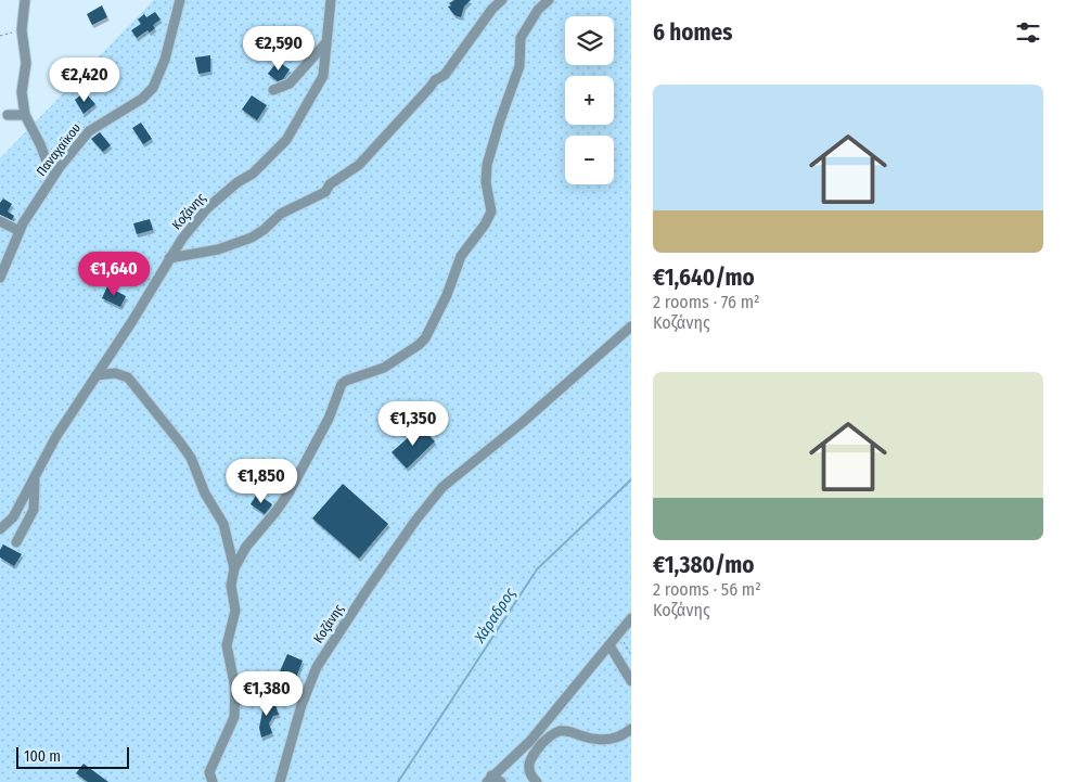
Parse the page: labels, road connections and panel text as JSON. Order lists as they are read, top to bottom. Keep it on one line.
{"streets":{"street":["Παναχαϊκου","Κοζάνης"]},"water":["Χάραδρος"],"scale_bar":"100 m","page":{"heading":"6 homes","map_buttons":["+","−"],"price":["€2,590","€2,420","€1,640","€1,350","€1,850","€1,380"],"list":[{"name":"€1,640/mo","note":"2 rooms · 76 m² · Κοζάνης"},{"name":"€1,380/mo","note":"2 rooms · 56 m² · Κοζάνης"}],"scale":"100 m"}}
